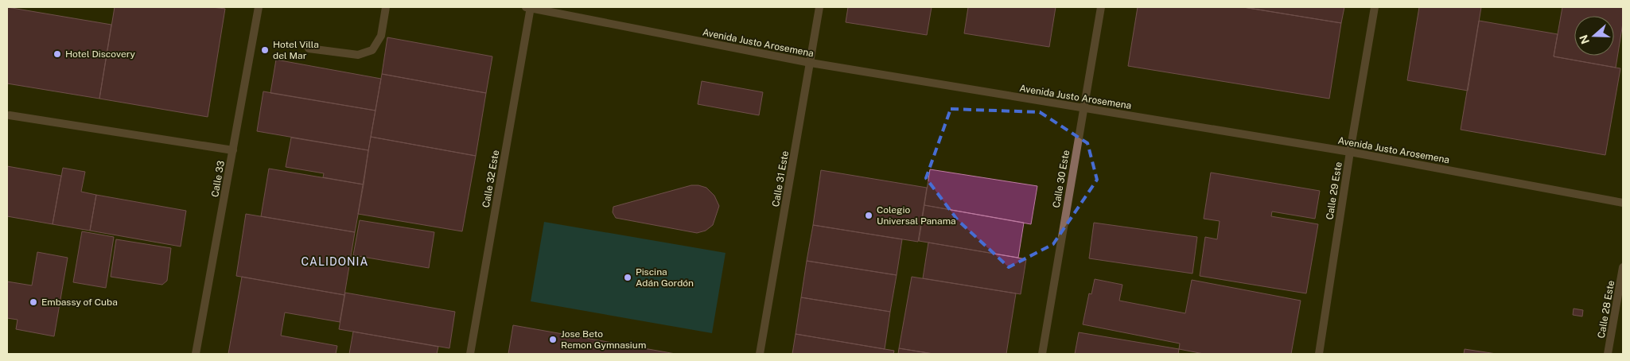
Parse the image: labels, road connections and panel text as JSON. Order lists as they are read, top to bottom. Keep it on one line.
{"streets":{"street":["Avenida Justo Arosemena","Calle 33","Calle 32 Este","Calle 31 Este","Calle 30 Este","Calle 29 Este","Calle 28 Este"]},"crossings":[["Avenida Justo Arosemena","Calle 32 Este"],["Avenida Justo Arosemena","Calle 31 Este"],["Avenida Justo Arosemena","Calle 30 Este"],["Avenida Justo Arosemena","Calle 29 Este"]],"districts":["CALIDONIA"],"places":["Hotel Villa del Mar","Hotel Discovery","Colegio Universal Panama","Piscina Adán Gordón","Embassy of Cuba","Jose Beto Remon Gymnasium"],"north":"left"}
